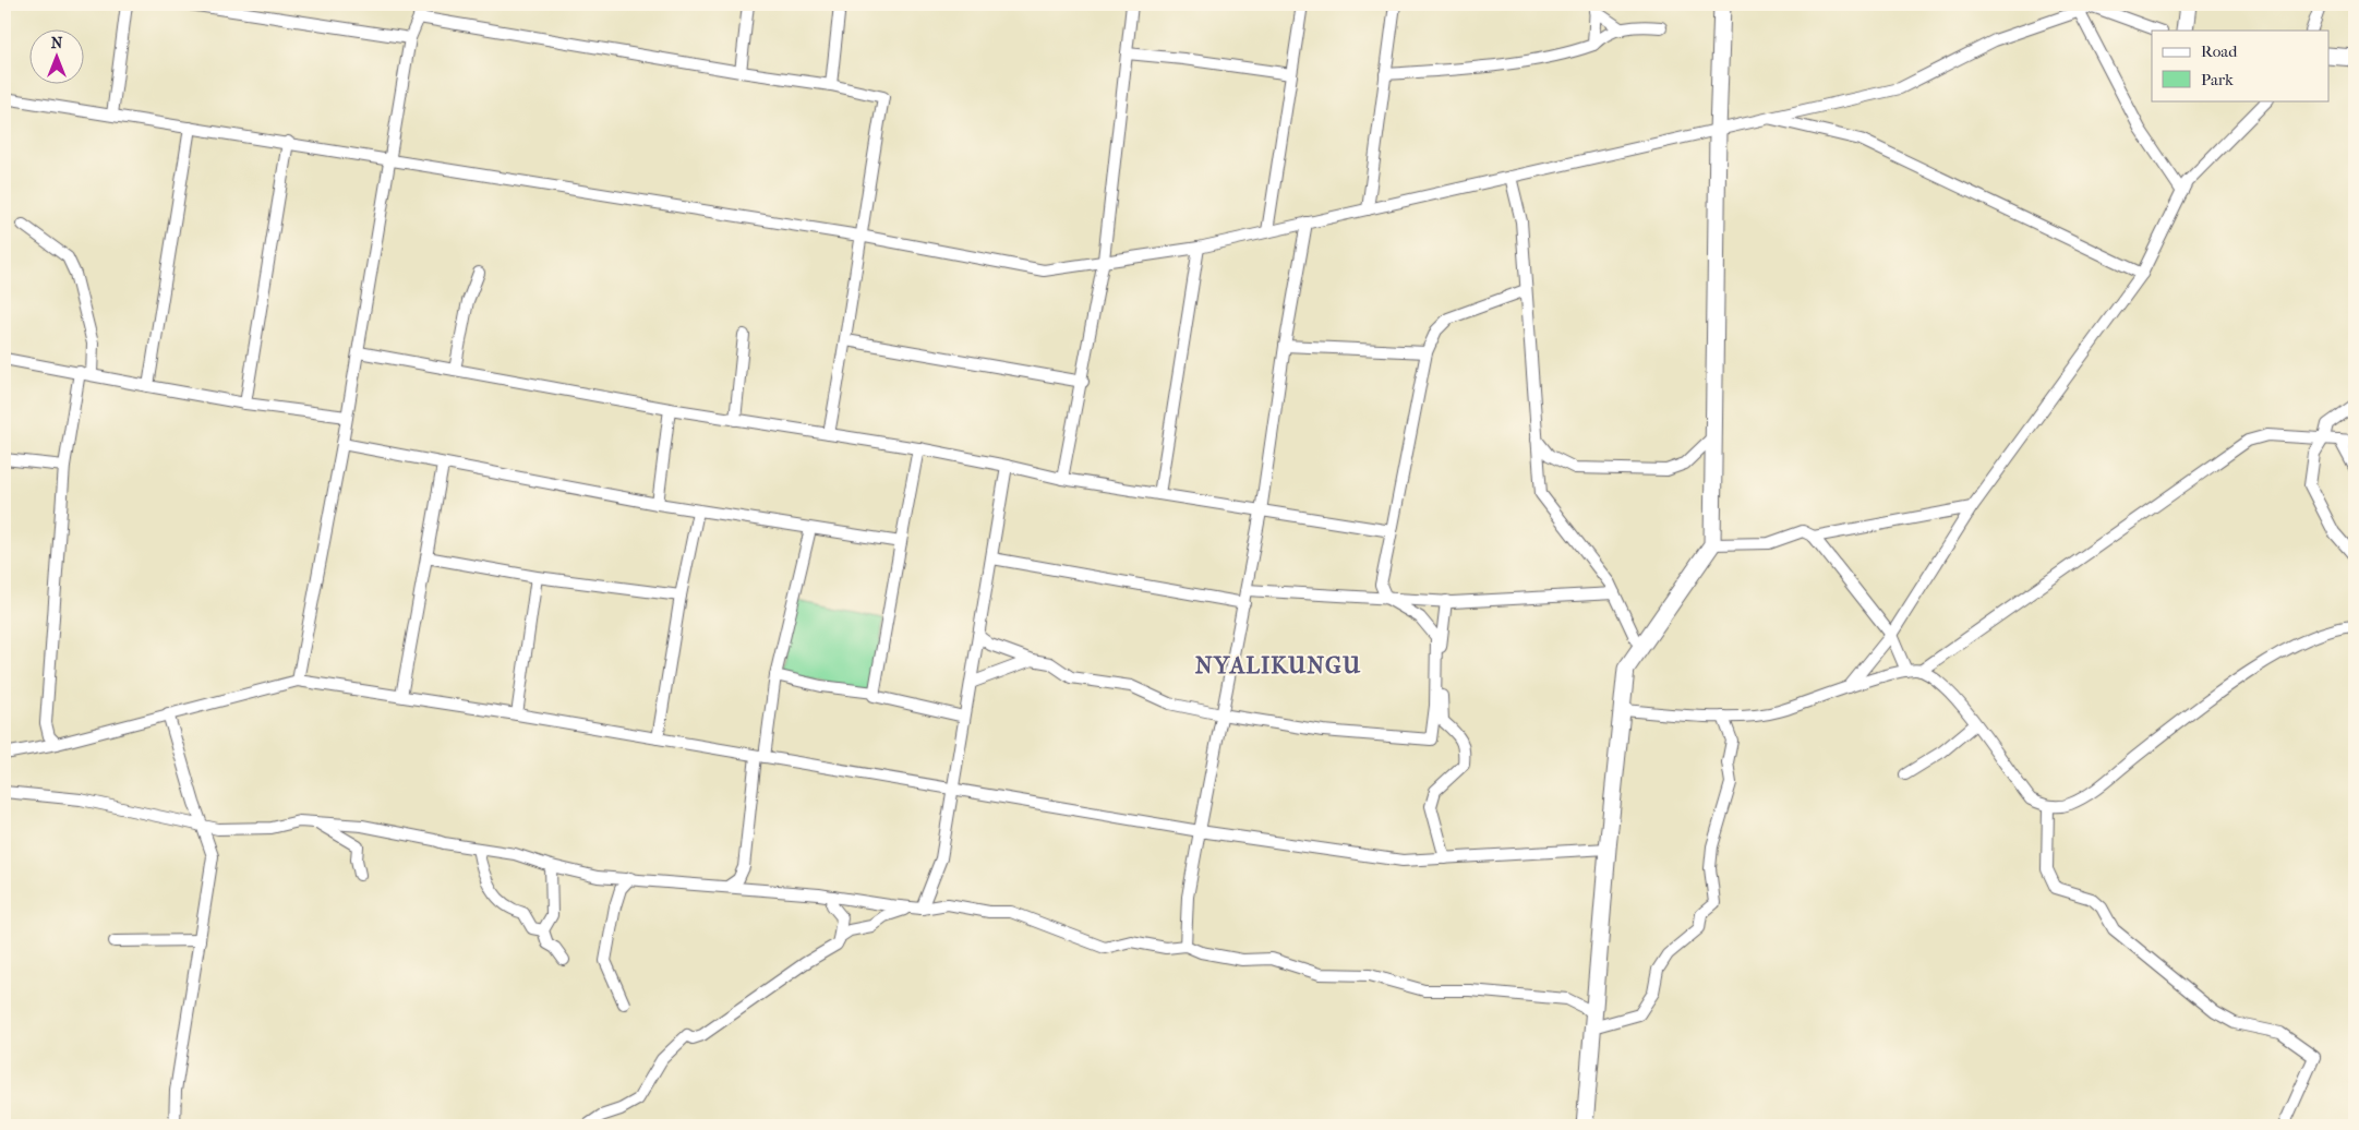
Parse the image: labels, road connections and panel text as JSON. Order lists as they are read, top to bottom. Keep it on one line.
{"districts":["NYALIKUNGU"],"legend":["Road","Park"],"north":"top"}
